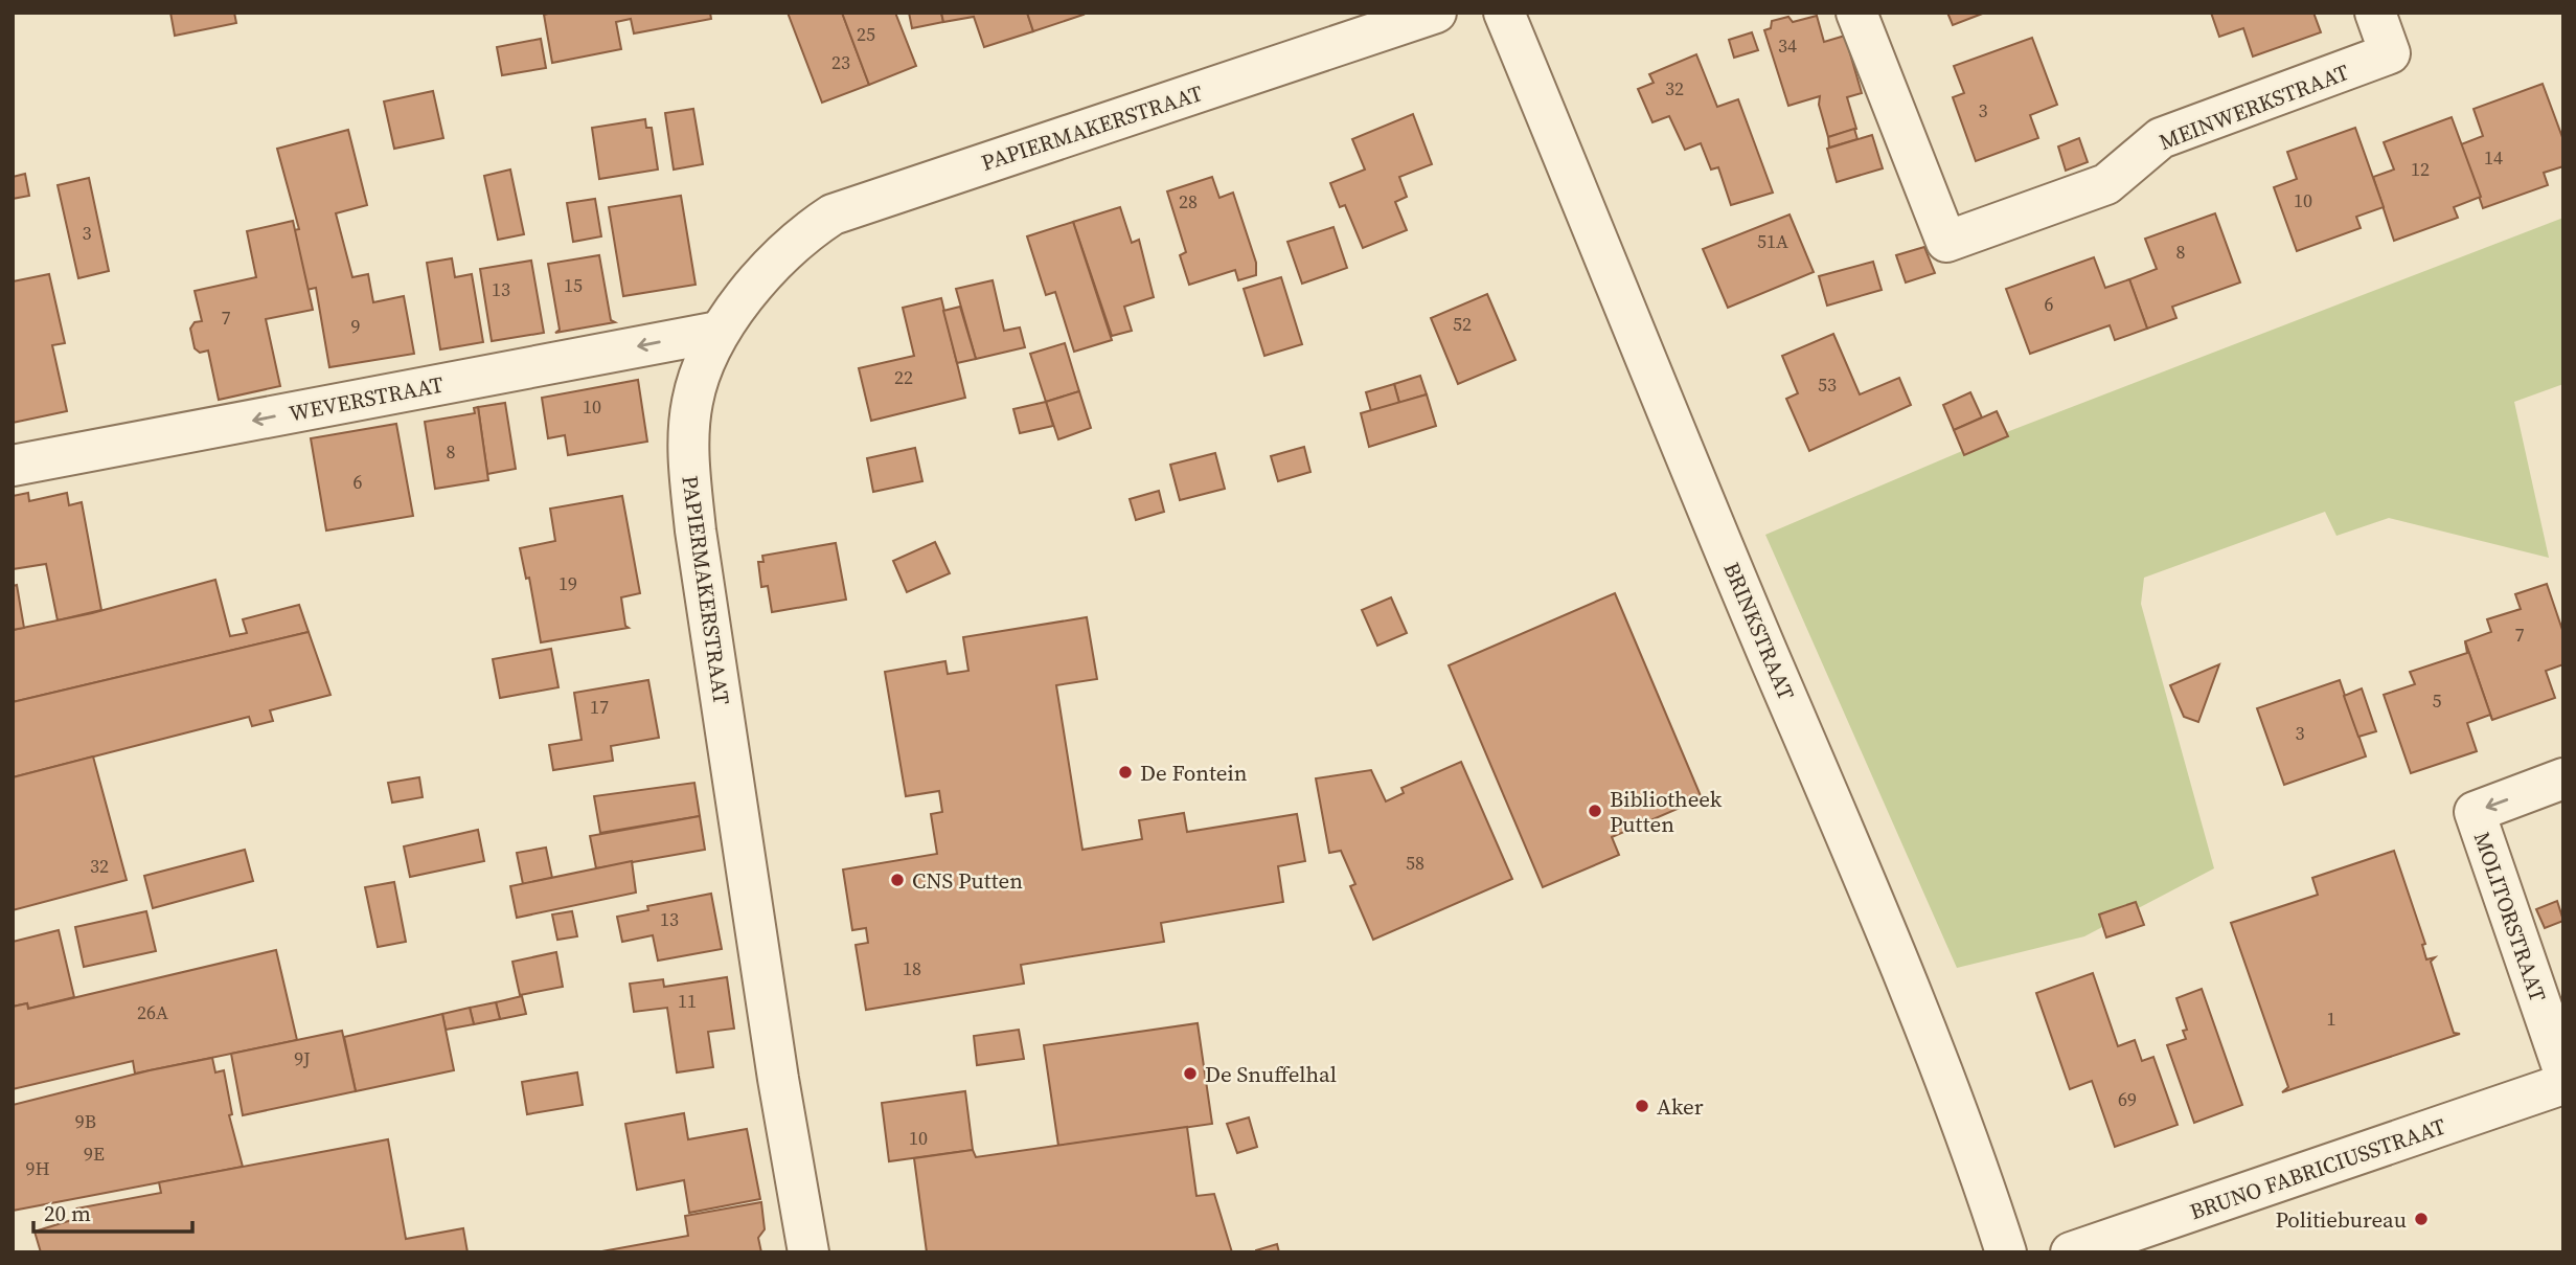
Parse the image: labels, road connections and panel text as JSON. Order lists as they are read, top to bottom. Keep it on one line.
{"streets":{"street":["MEINWERKSTRAAT","PAPIERMAKERSTRAAT","WEVERSTRAAT","BRINKSTRAAT","MOLITORSTRAAT","BRUNO FABRICIUSSTRAAT"]},"crossings":[["PAPIERMAKERSTRAAT","WEVERSTRAAT"]],"one_way":["WEVERSTRAAT"],"places":["De Fontein","Bibliotheek Putten","CNS Putten","De Snuffelhal","Aker","Politiebureau"],"house_numbers":["25","34","23","32","3","14","12","10","28","3","51A","8","15","13","6","7","52","9","22","53","10","8","6","19","7","5","17","3","58","32","13","18","11","26A","1","9J","69","9B","10","9E","9H"],"scale_bar":"20 m"}
